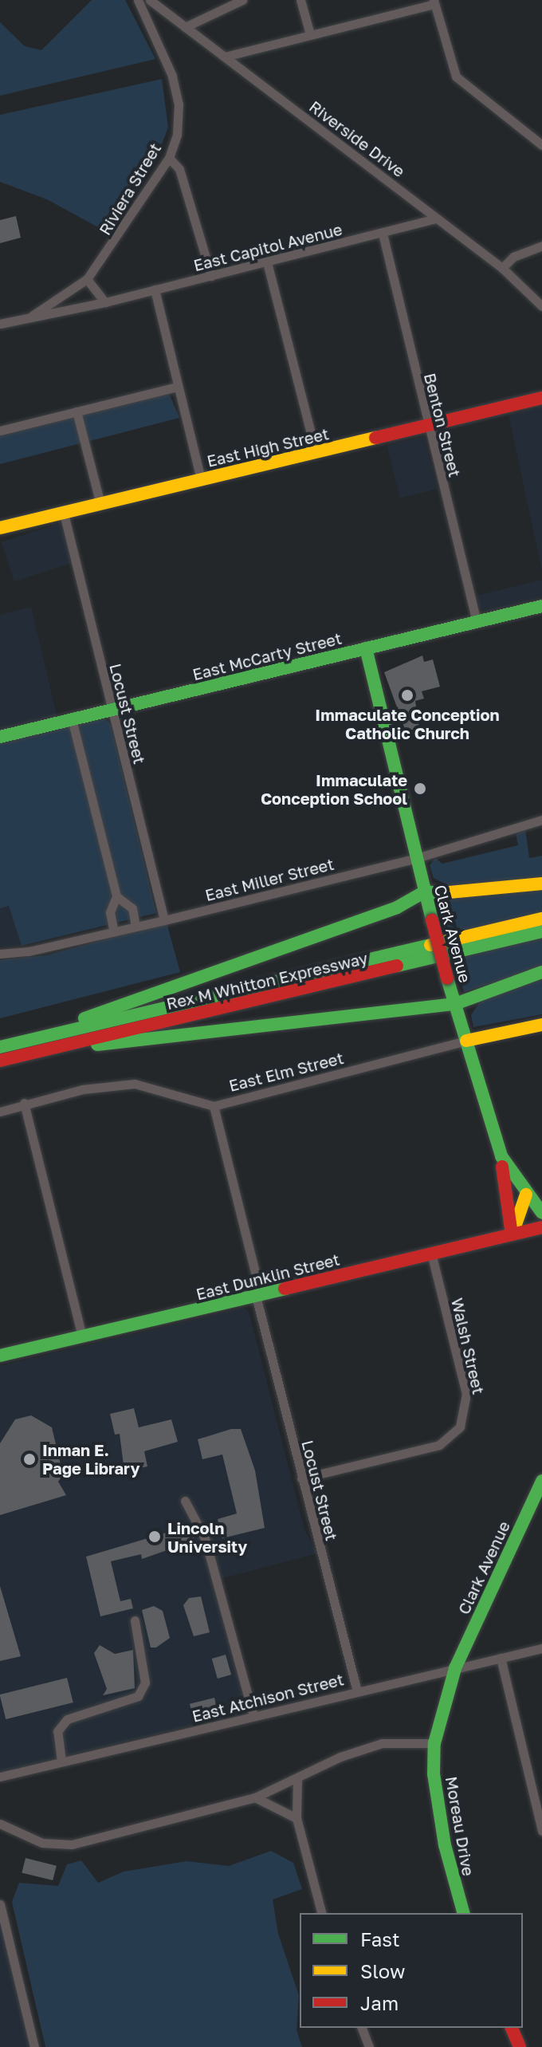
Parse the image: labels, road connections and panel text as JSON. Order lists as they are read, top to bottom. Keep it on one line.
{"streets":{"main road":["East High Street","East McCarty Street","Clark Avenue","Rex M Whitton Expressway","East Elm Street","East Dunklin Street","Moreau Drive"],"street":["Riverside Drive","Riviera Street","East Capitol Avenue","Benton Street","Locust Street","East Miller Street","Walsh Street","East Atchison Street"]},"crossings":[["Riverside Drive","East Capitol Avenue"],["Riviera Street","East Capitol Avenue"],["East Capitol Avenue","Benton Street"],["Benton Street","East High Street"],["Benton Street","East McCarty Street"],["East High Street","Locust Street"],["East McCarty Street","Locust Street"],["East McCarty Street","Clark Avenue"],["Locust Street","East Miller Street"],["Locust Street","East Elm Street"],["Locust Street","East Dunklin Street"],["Locust Street","Walsh Street"],["Locust Street","East Atchison Street"],["East Miller Street","Clark Avenue"],["Clark Avenue","East Elm Street"],["Clark Avenue","East Atchison Street"],["Clark Avenue","Moreau Drive"],["East Dunklin Street","Walsh Street"],["East Atchison Street","Moreau Drive"]],"places":["Immaculate Conception Catholic Church","Immaculate Conception School","Inman E. Page Library","Lincoln University"],"legend":["Fast","Slow","Jam"]}
